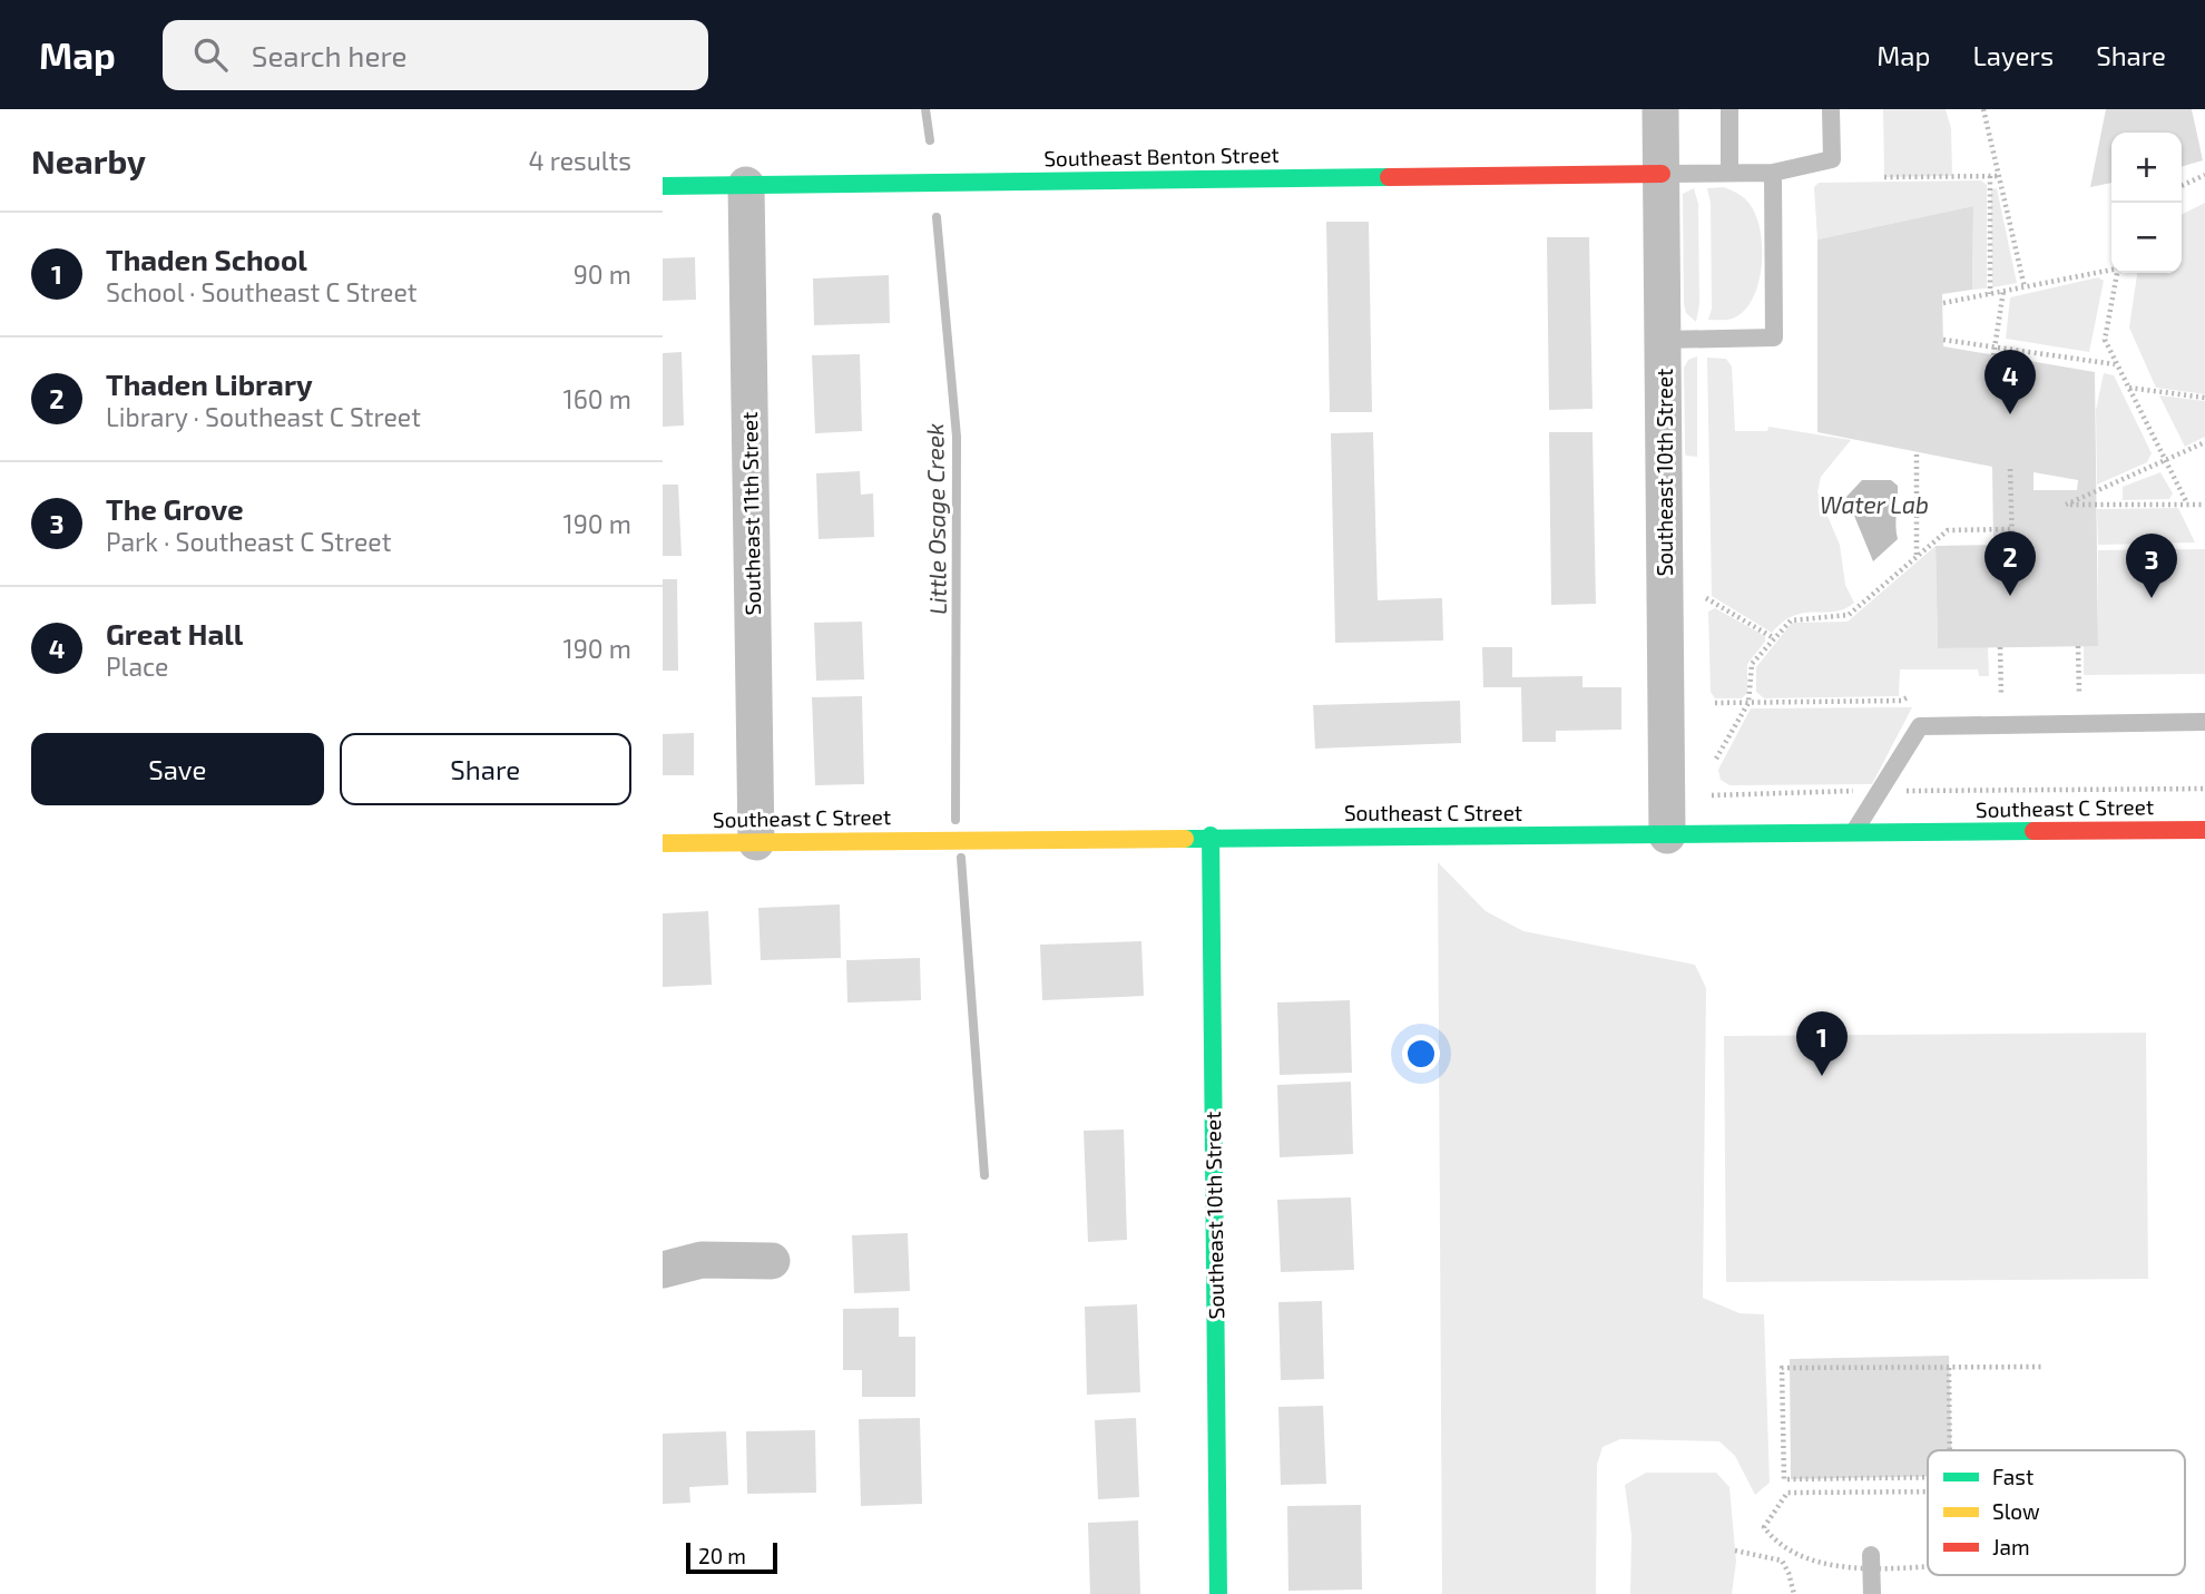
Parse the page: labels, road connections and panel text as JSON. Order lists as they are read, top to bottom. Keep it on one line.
{"streets":{"street":["Southeast Benton Street","Southeast 10th Street","Southeast 11th Street","Southeast C Street"]},"crossings":[["Southeast Benton Street","Southeast 10th Street"],["Southeast Benton Street","Southeast 11th Street"],["Southeast 10th Street","Southeast C Street"],["Southeast 11th Street","Southeast C Street"]],"water":["Water Lab","Little Osage Creek"],"legend":["Fast","Slow","Jam"],"scale_bar":"20 m","page":{"header":"Map","search":"Search here","nav":["Map","Layers","Share"],"heading":["Nearby","4 results"],"map_buttons":["+","−"],"list":[{"mark":"1","name":"Thaden School","note":"School · Southeast C Street","value":"90 m"},{"mark":"2","name":"Thaden Library","note":"Library · Southeast C Street","value":"160 m"},{"mark":"3","name":"The Grove","note":"Park · Southeast C Street","value":"190 m"},{"mark":"4","name":"Great Hall","note":"Place","value":"190 m"}],"pins":["4","2","3","1"],"buttons":["Save","Share"],"scale":"20 m"}}
